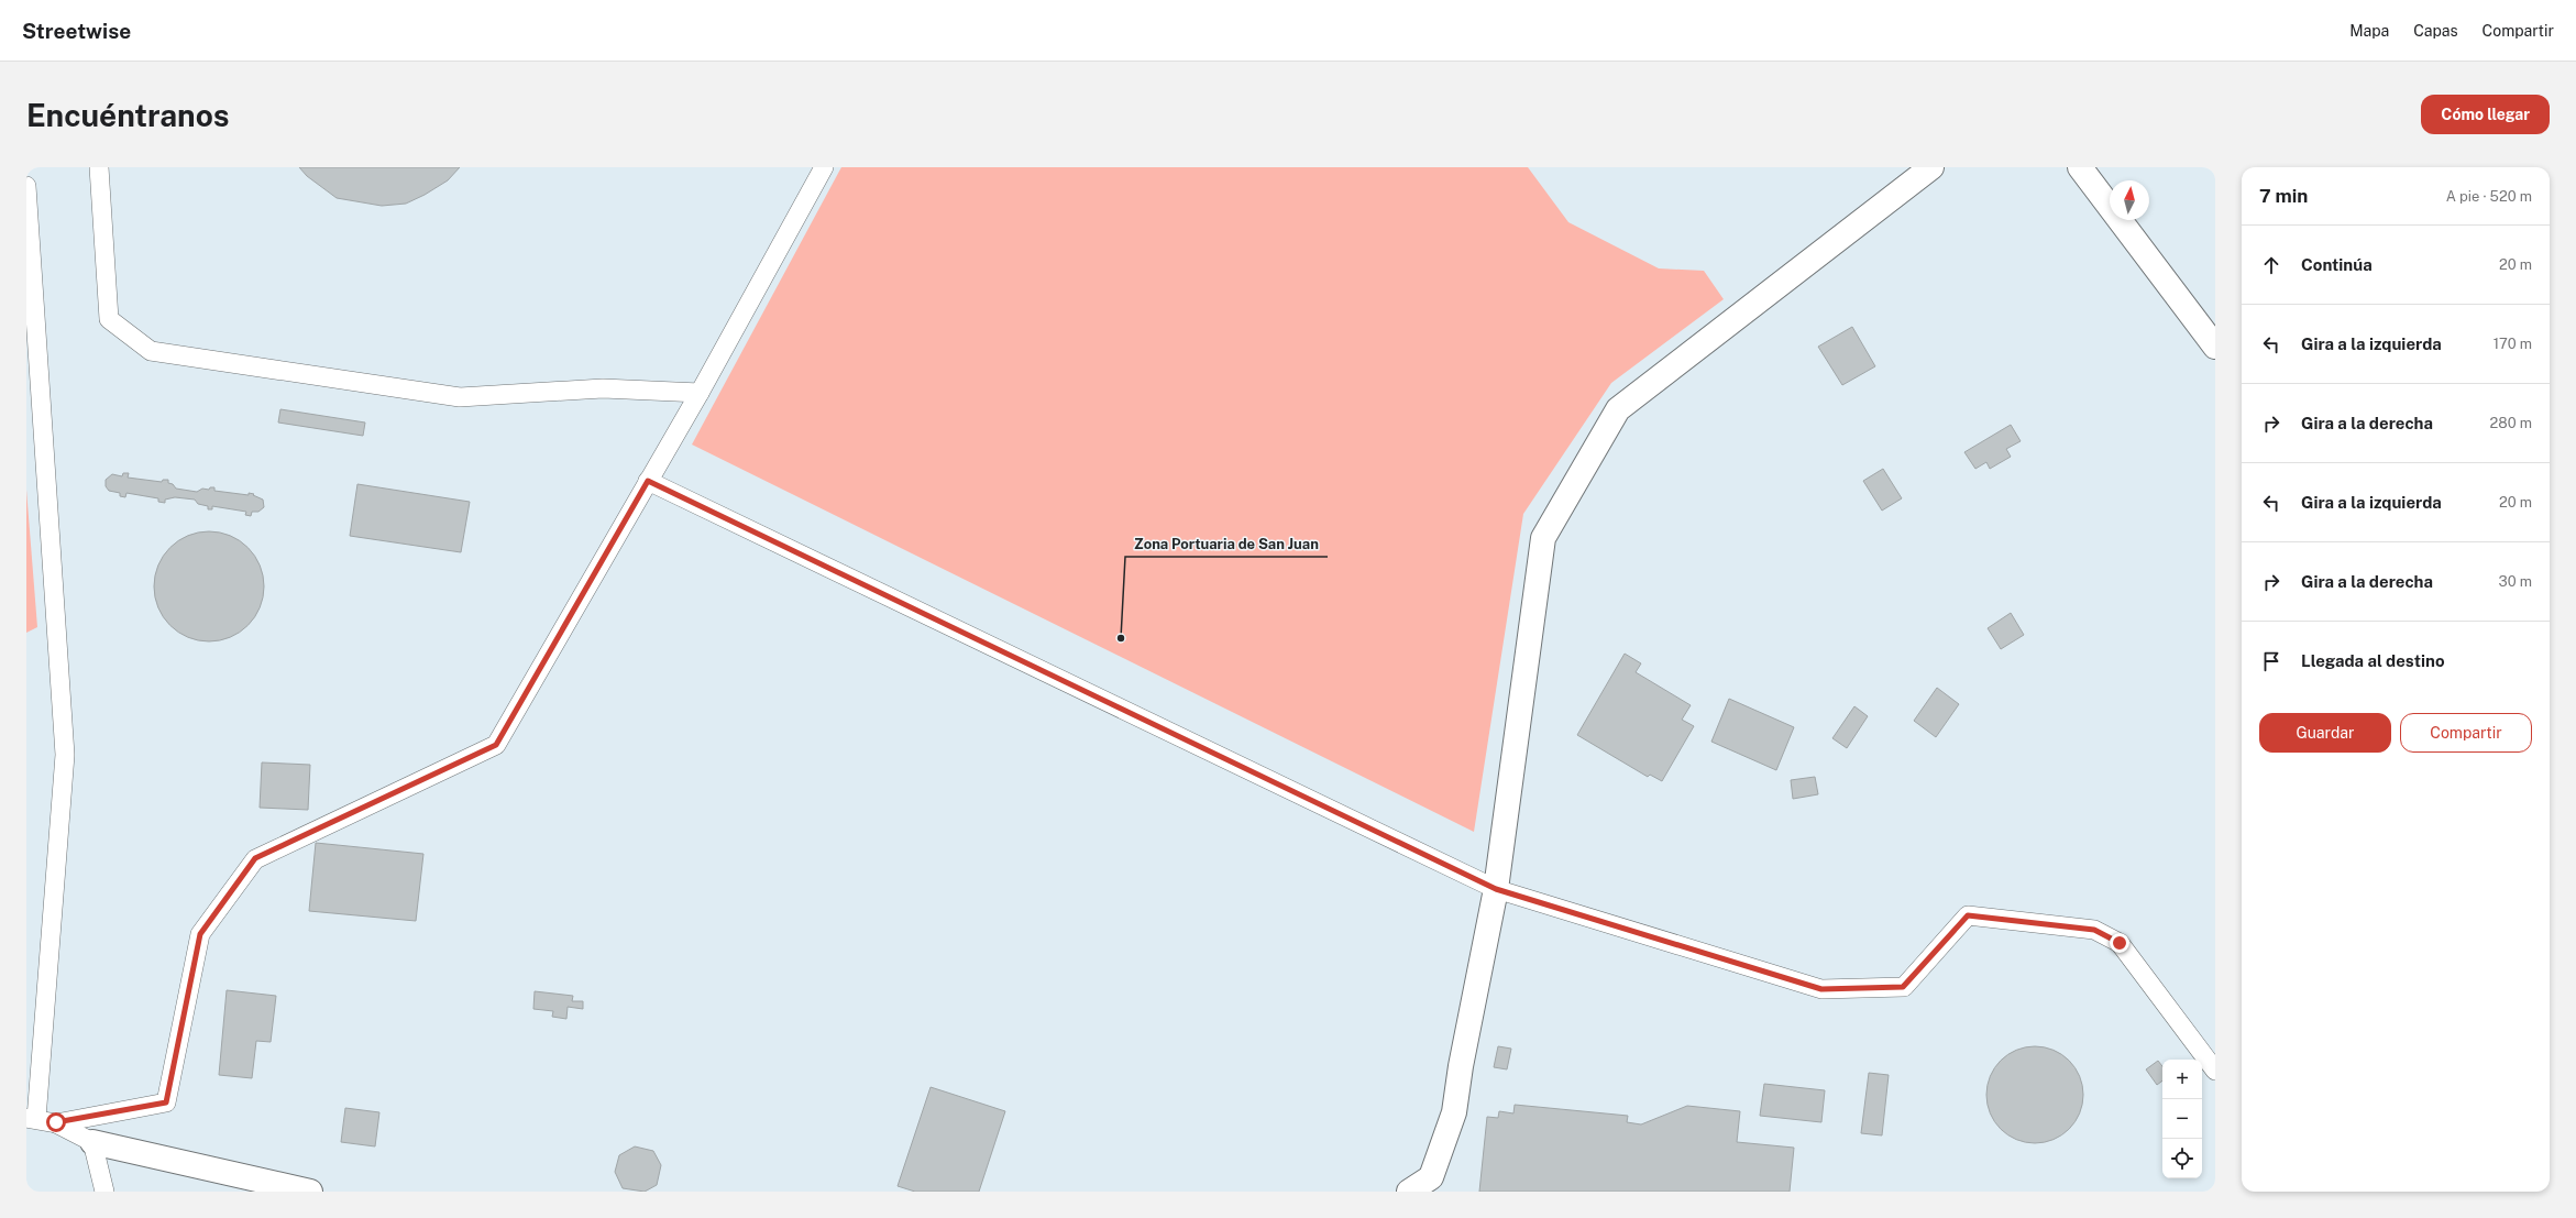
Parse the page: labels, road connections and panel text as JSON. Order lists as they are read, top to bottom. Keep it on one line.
{"places":["Zona Portuaria de San Juan"],"north":"top","page":{"header":"Streetwise","nav":["Mapa","Capas","Compartir"],"buttons":["Cómo llegar",["Guardar","Compartir"]],"title":"Encuéntranos","heading":["7 min","A pie · 520 m"],"list":[["Continúa","20 m"],["Gira a la izquierda","170 m"],["Gira a la derecha","280 m"],["Gira a la izquierda","20 m"],["Gira a la derecha","30 m"],"Llegada al destino"],"map_buttons":["+","−"]}}
